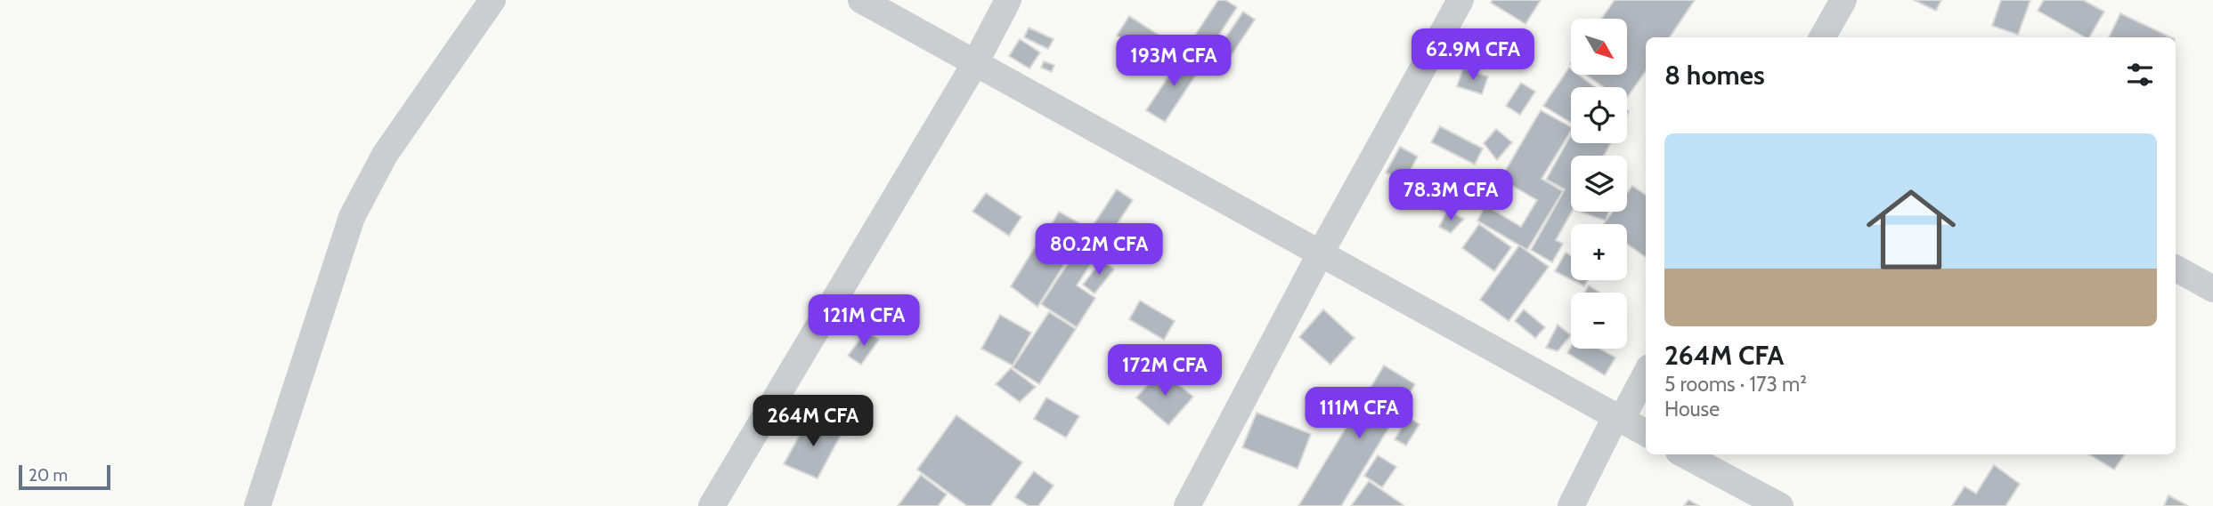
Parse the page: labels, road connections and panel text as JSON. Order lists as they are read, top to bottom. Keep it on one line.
{"scale_bar":"20 m","north":"bottom right","page":{"map_buttons":["+","−"],"price":["62.9M CFA","193M CFA","78.3M CFA","80.2M CFA","121M CFA","172M CFA","111M CFA","264M CFA"],"heading":"8 homes","list":[{"name":"264M CFA","note":"5 rooms · 173 m² · House"}],"scale":"20 m"}}
